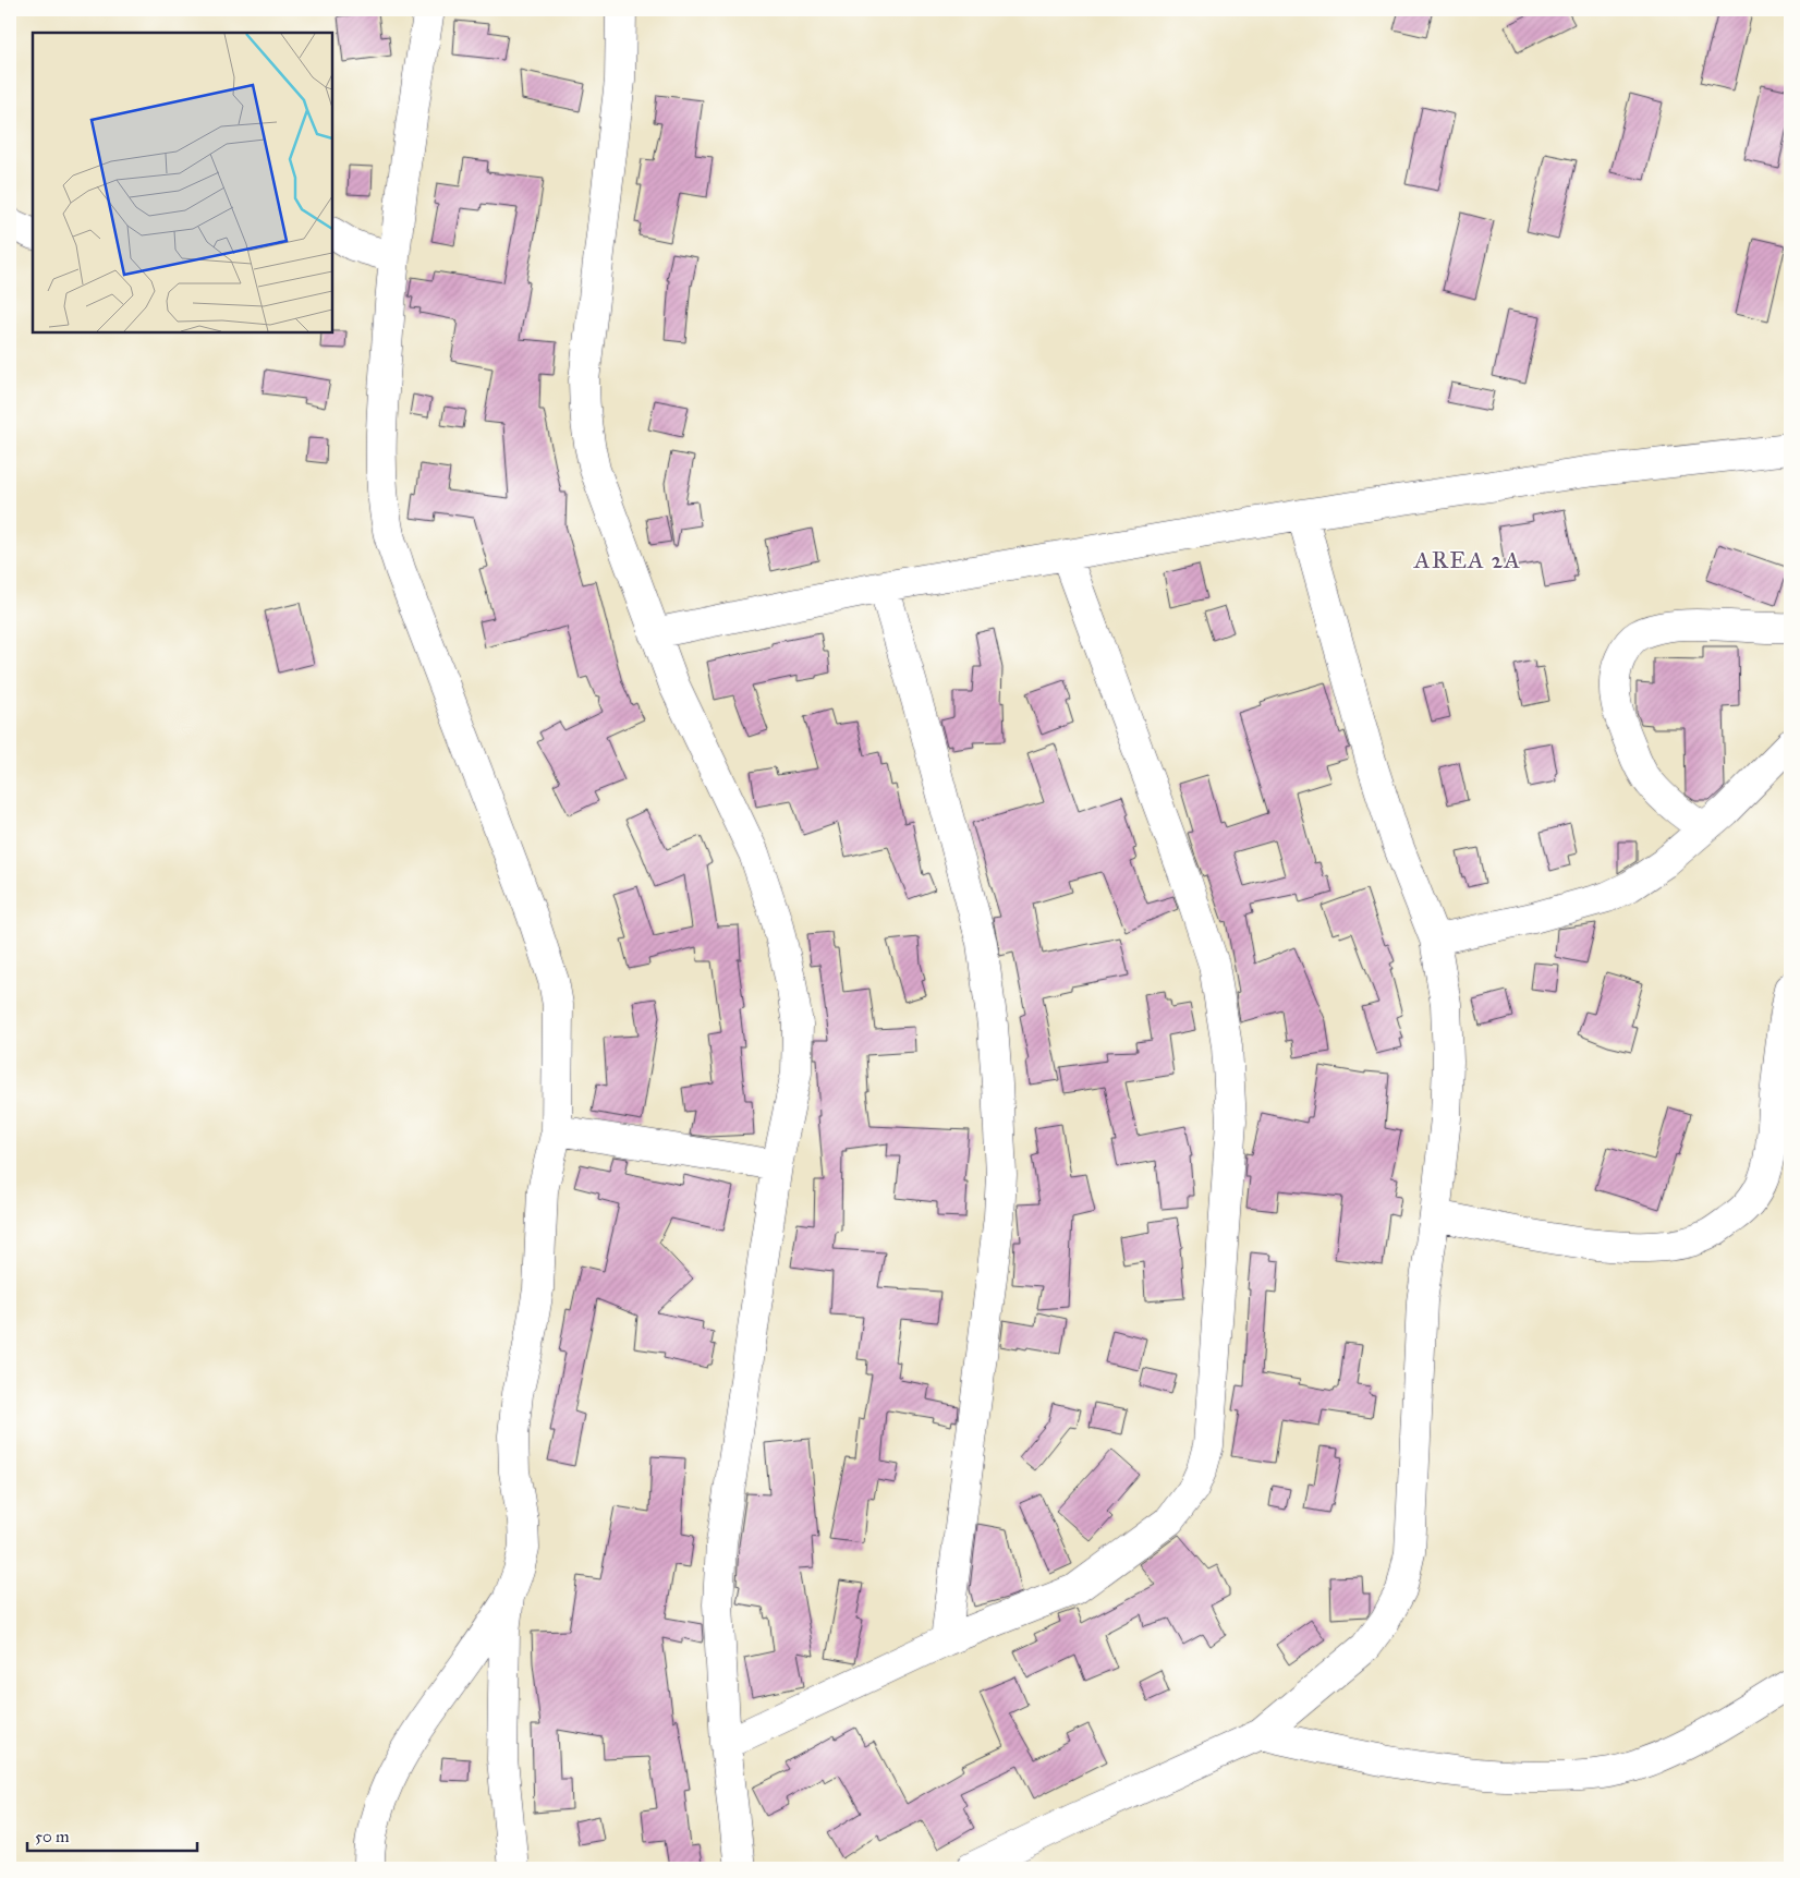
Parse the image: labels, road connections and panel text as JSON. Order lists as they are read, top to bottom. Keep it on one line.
{"districts":["AREA 2A"],"scale_bar":"50 m"}
